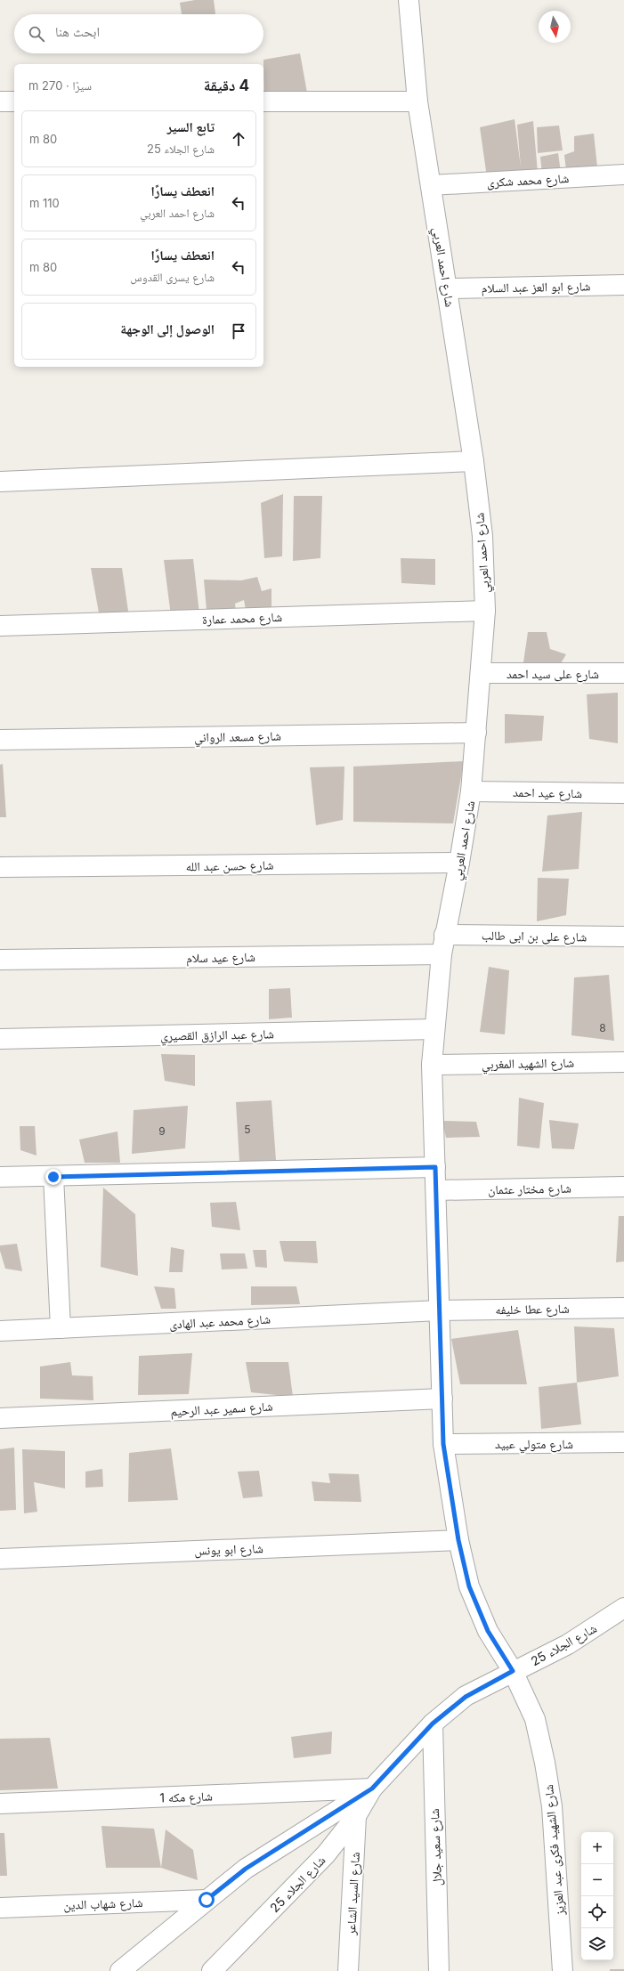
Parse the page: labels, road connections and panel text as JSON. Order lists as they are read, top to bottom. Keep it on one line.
{"streets":{"street":["شارع محمد شكرى","شارع احمد العربي","شارع ابو العز عبد السلام","شارع محمد عمارة","شارع على سيد احمد","شارع مسعد الرواني","شارع عيد احمد","شارع حسن عبد الله","شارع على بن ابى طالب","شارع عيد سلام","شارع عبد الرازق القصيري","شارع الشهيد المغربي","شارع مختار عثمان","شارع عطا خليفه","شارع محمد عبد الهادى","شارع سمير عبد الرحيم","شارع متولي عبيد","شارع ابو يونس","شارع الجلاء 25","شارع مكه 1","شارع سعيد جلال","شارع الشهيد فكرى عبد العزيز","شارع السيد الشاعر","شارع شهاب الدين"]},"crossings":[["شارع محمد شكرى","شارع احمد العربي"],["شارع احمد العربي","شارع ابو العز عبد السلام"],["شارع احمد العربي","شارع محمد عمارة"],["شارع احمد العربي","شارع على سيد احمد"],["شارع احمد العربي","شارع مسعد الرواني"],["شارع احمد العربي","شارع عيد احمد"],["شارع احمد العربي","شارع حسن عبد الله"],["شارع احمد العربي","شارع على بن ابى طالب"],["شارع احمد العربي","شارع عيد سلام"],["شارع احمد العربي","شارع عبد الرازق القصيري"],["شارع احمد العربي","شارع الشهيد المغربي"],["شارع احمد العربي","شارع مختار عثمان"],["شارع احمد العربي","شارع عطا خليفه"],["شارع احمد العربي","شارع محمد عبد الهادى"],["شارع احمد العربي","شارع سمير عبد الرحيم"],["شارع احمد العربي","شارع متولي عبيد"],["شارع احمد العربي","شارع ابو يونس"],["شارع احمد العربي","شارع الجلاء 25"],["شارع احمد العربي","شارع الشهيد فكرى عبد العزيز"],["شارع عطا خليفه","شارع محمد عبد الهادى"],["شارع الجلاء 25","شارع مكه 1"],["شارع الجلاء 25","شارع سعيد جلال"],["شارع الجلاء 25","شارع الشهيد فكرى عبد العزيز"],["شارع الجلاء 25","شارع السيد الشاعر"],["شارع الجلاء 25","شارع شهاب الدين"]],"house_numbers":["8","5","9"],"north":"bottom","page":{"search":"ابحث هنا","heading":["4 دقيقة","سيرًا · 270 m"],"list":[["تابع السير","شارع الجلاء 25","80 m"],["انعطف يسارًا","شارع احمد العربي","110 m"],["انعطف يسارًا","شارع يسرى القدوس","80 m"],"الوصول إلى الوجهة"],"map_buttons":["+","−"]}}
